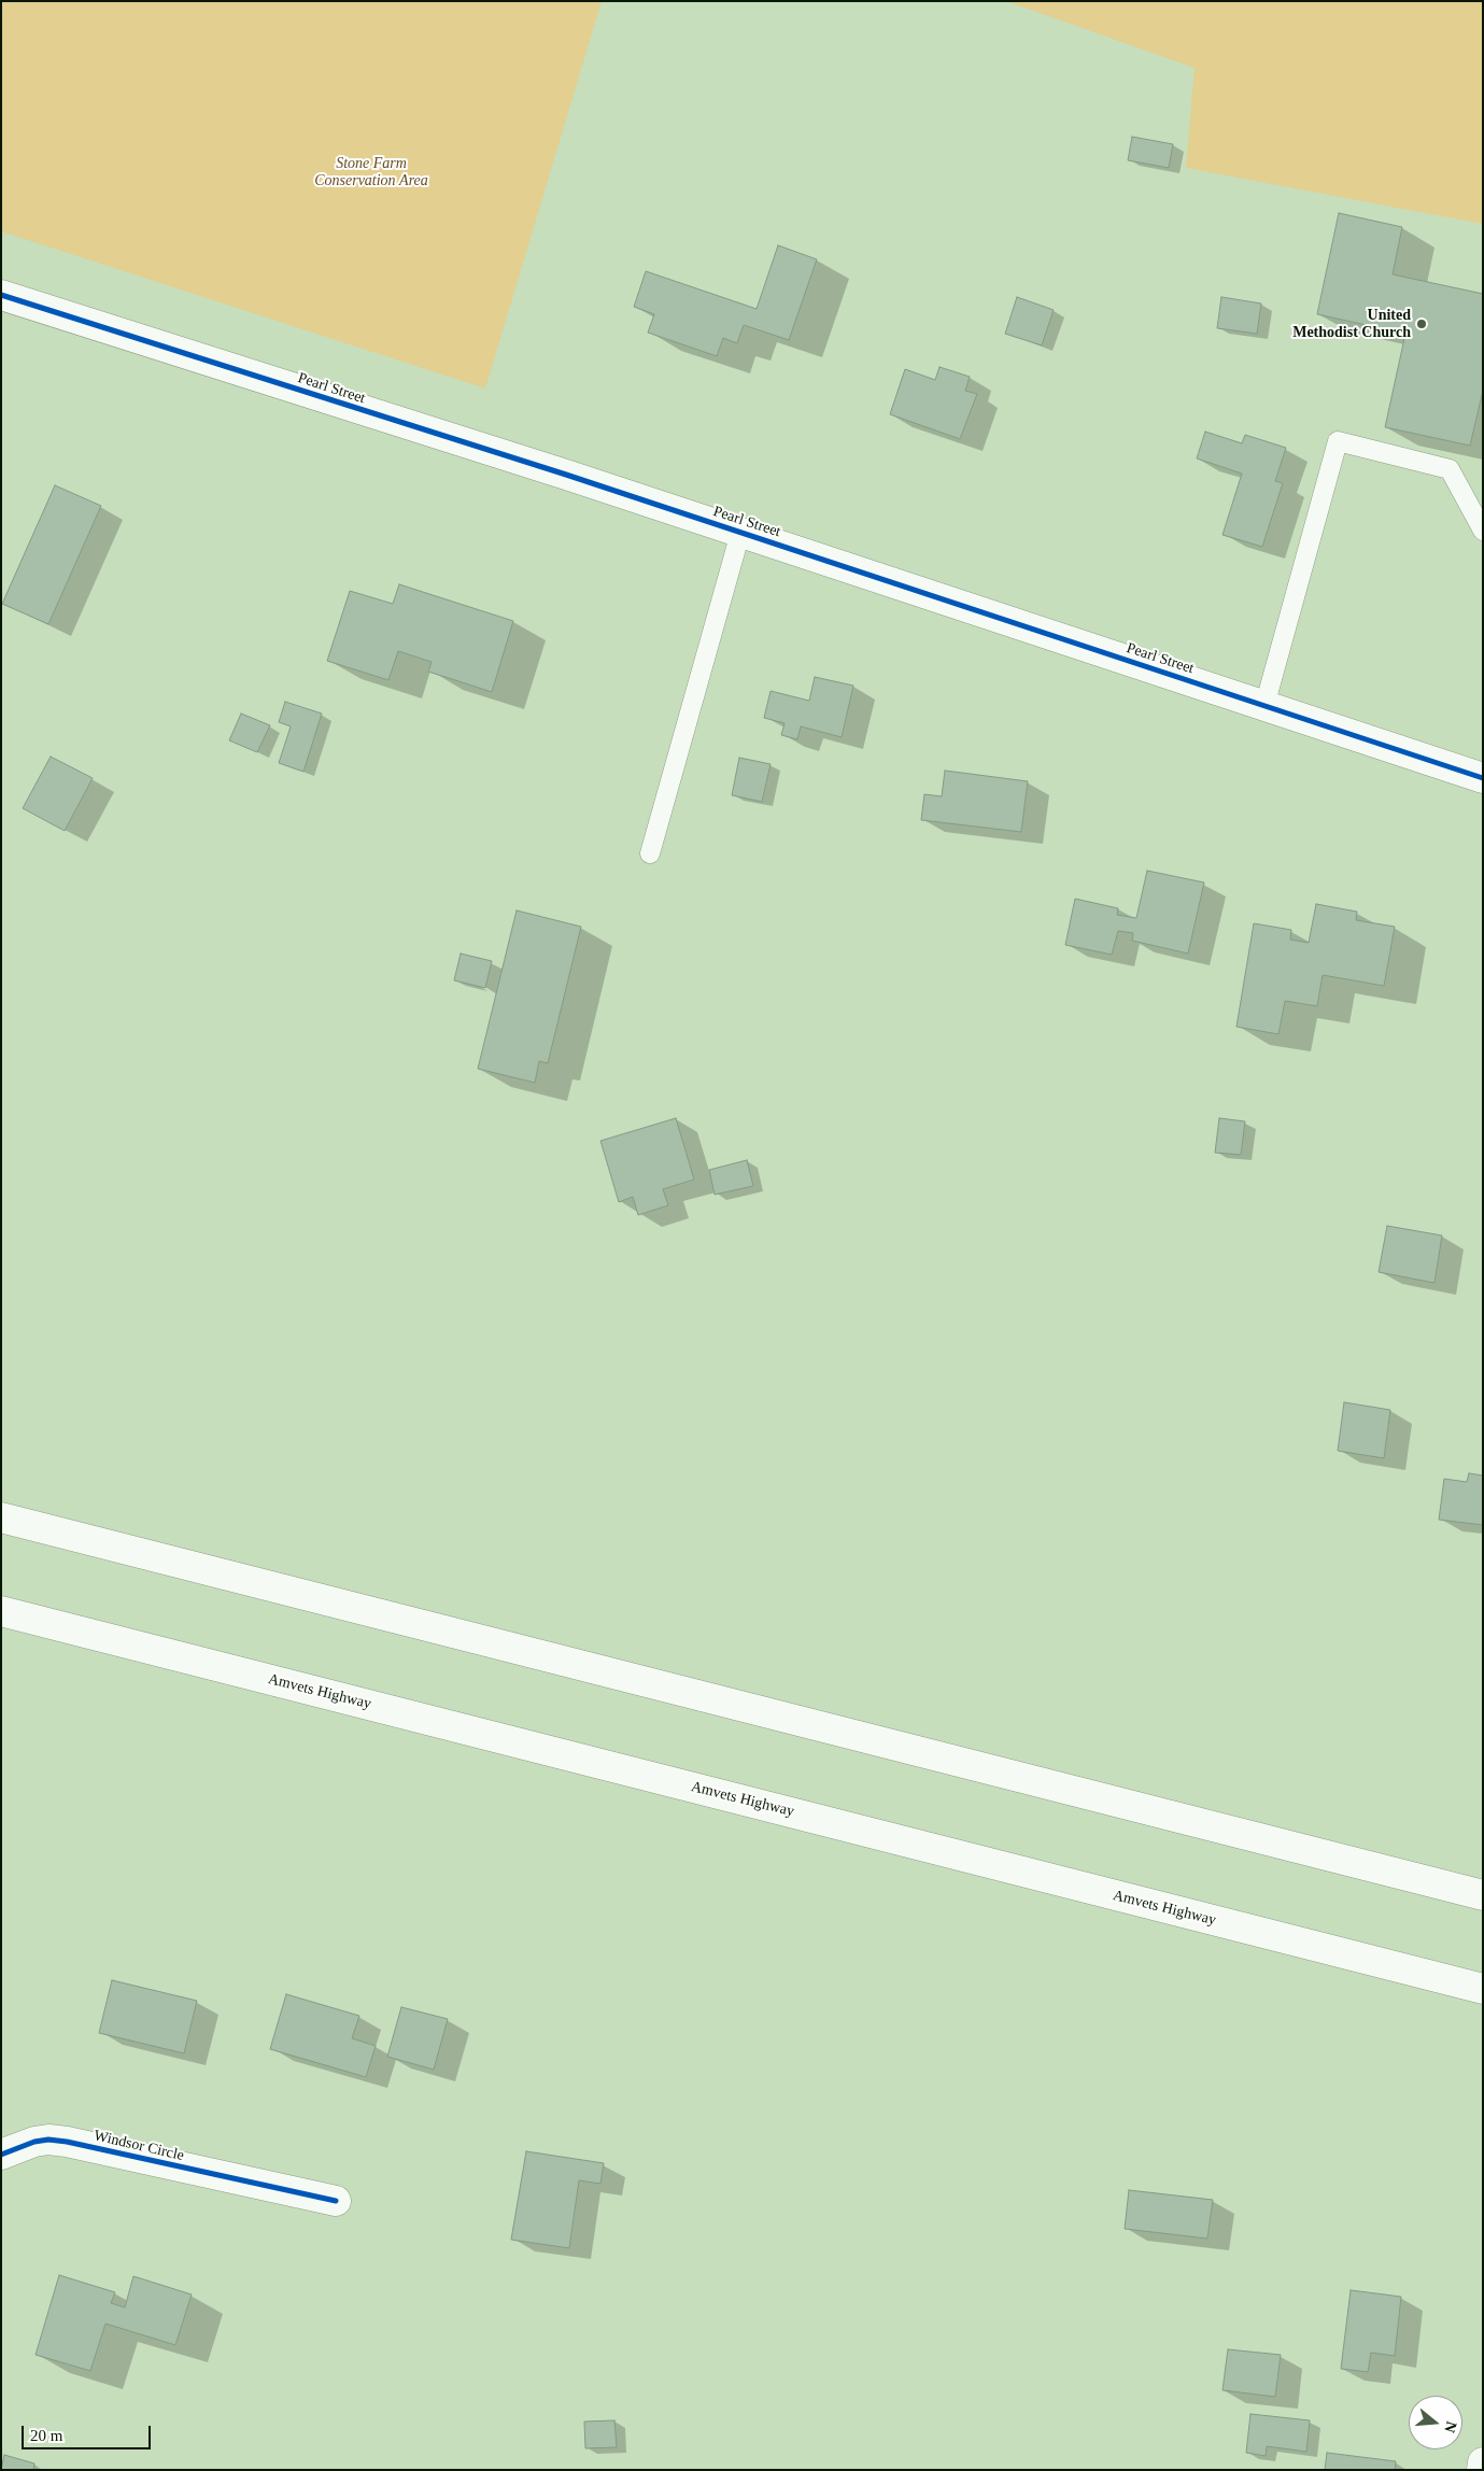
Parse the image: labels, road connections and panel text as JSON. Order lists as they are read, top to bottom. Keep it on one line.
{"streets":{"main road":["Pearl Street","Amvets Highway","Windsor Circle"]},"parks":["Stone Farm Conservation Area"],"places":["United Methodist Church"],"scale_bar":"20 m","north":"right"}
